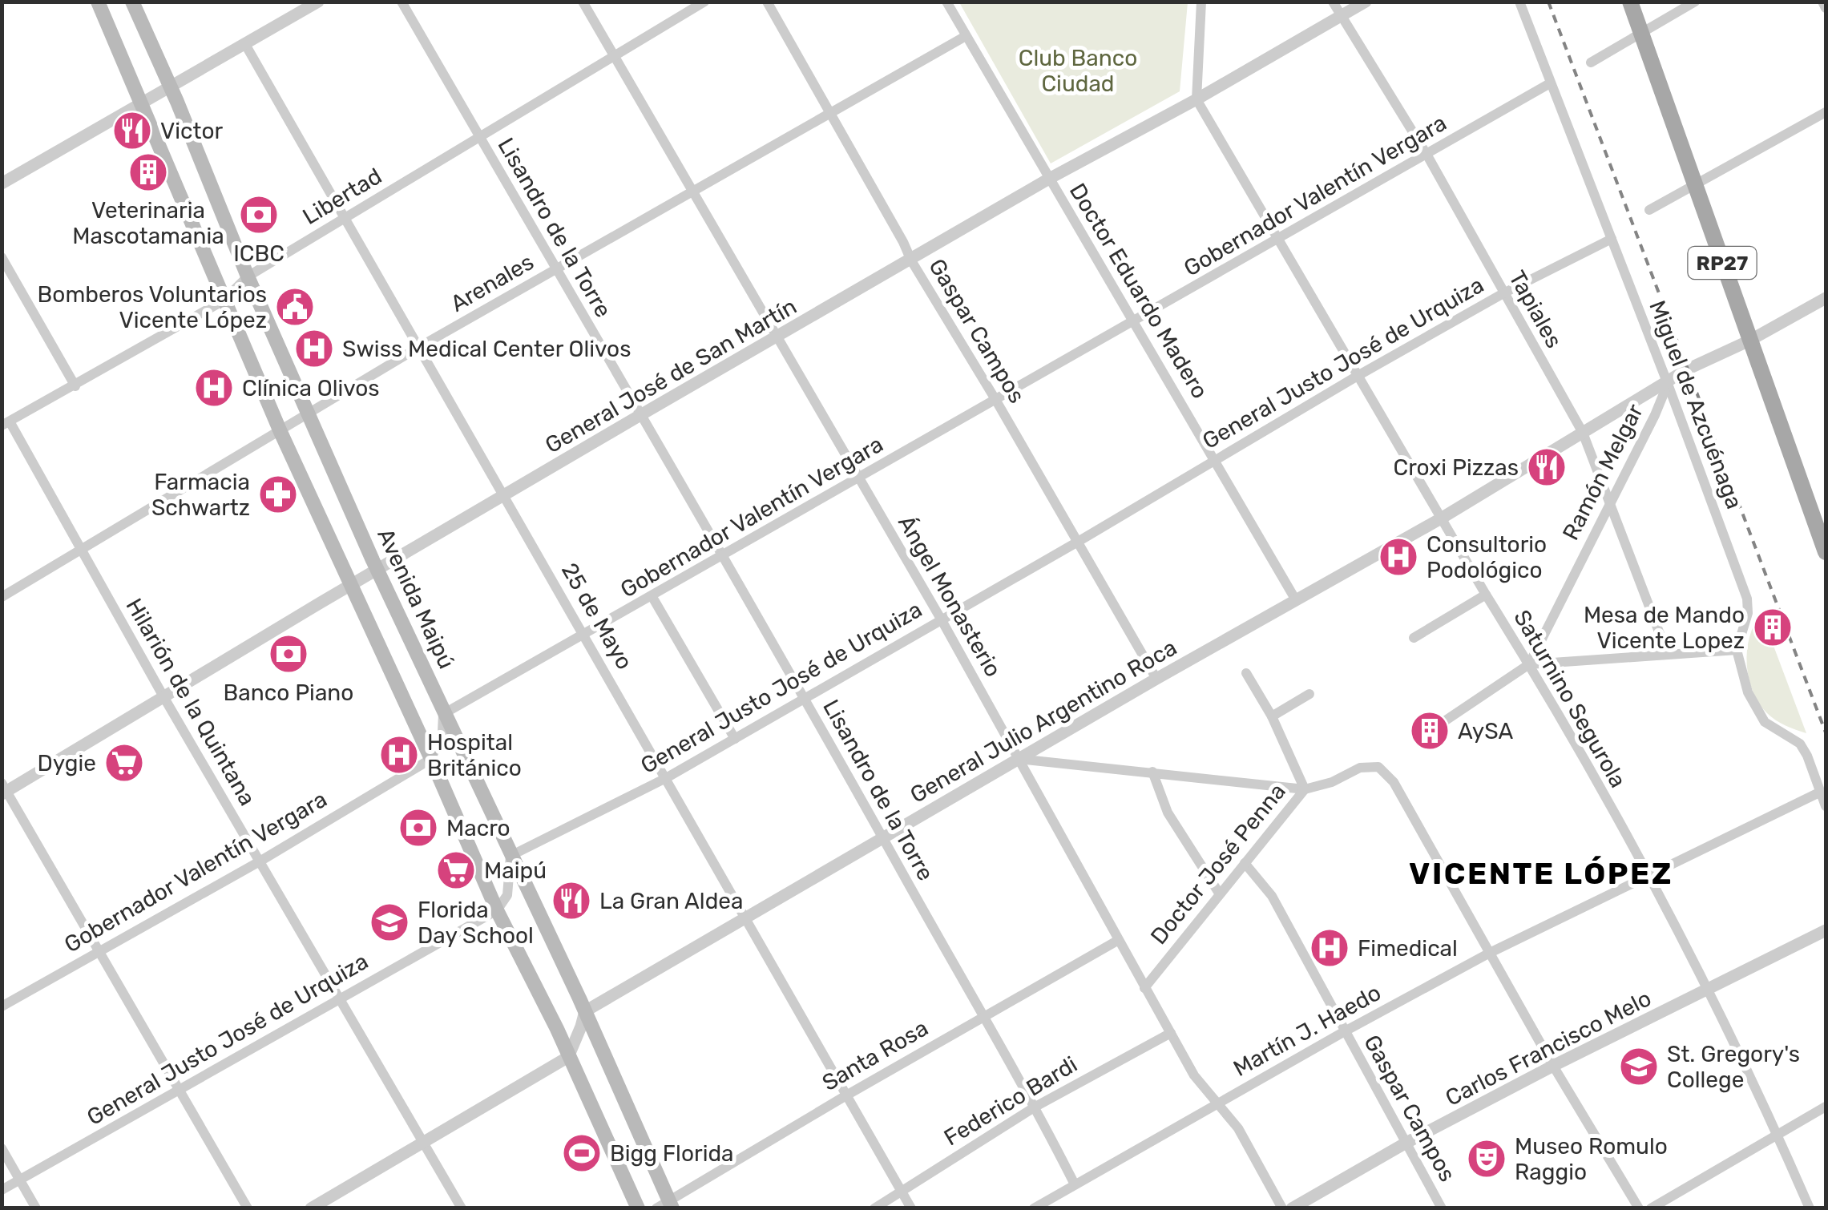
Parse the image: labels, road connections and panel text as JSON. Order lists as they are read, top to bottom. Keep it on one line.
{"streets":{"main road":["RP27","Avenida Maipú"],"street":["Gobernador Valentín Vergara","Libertad","Lisandro de la Torre","Arenales","Doctor Eduardo Madero","Tapiales","Gaspar Campos","General Justo José de Urquiza","General José de San Martín","Miguel de Azcuénaga","Ramón Melgar","Ángel Monasterio","25 de Mayo","Saturnino Segurola","Hilarión de la Quintana","General Julio Argentino Roca","Doctor José Penna","Martín J. Haedo","Carlos Francisco Melo","Santa Rosa","Federico Bardi"]},"crossings":[["Gobernador Valentín Vergara","Lisandro de la Torre"],["Gobernador Valentín Vergara","Doctor Eduardo Madero"],["Gobernador Valentín Vergara","Tapiales"],["Gobernador Valentín Vergara","Gaspar Campos"],["Gobernador Valentín Vergara","Miguel de Azcuénaga"],["Gobernador Valentín Vergara","Ángel Monasterio"],["Gobernador Valentín Vergara","Avenida Maipú"],["Gobernador Valentín Vergara","25 de Mayo"],["Gobernador Valentín Vergara","Saturnino Segurola"],["Gobernador Valentín Vergara","Hilarión de la Quintana"],["Libertad","Lisandro de la Torre"],["Libertad","Ángel Monasterio"],["Libertad","Avenida Maipú"],["Libertad","25 de Mayo"],["Libertad","Hilarión de la Quintana"],["Lisandro de la Torre","Arenales"],["Lisandro de la Torre","General Justo José de Urquiza"],["Lisandro de la Torre","General José de San Martín"],["Lisandro de la Torre","General Julio Argentino Roca"],["Lisandro de la Torre","Martín J. Haedo"],["Lisandro de la Torre","Santa Rosa"],["Lisandro de la Torre","Federico Bardi"],["RP27","General Julio Argentino Roca"],["Arenales","Doctor Eduardo Madero"],["Arenales","Gaspar Campos"],["Arenales","Ángel Monasterio"],["Arenales","Avenida Maipú"],["Arenales","25 de Mayo"],["Arenales","Hilarión de la Quintana"],["Doctor Eduardo Madero","General Justo José de Urquiza"],["Doctor Eduardo Madero","General José de San Martín"],["Doctor Eduardo Madero","General Julio Argentino Roca"],["Tapiales","General Justo José de Urquiza"],["Tapiales","General José de San Martín"],["Tapiales","Ramón Melgar"],["Tapiales","General Julio Argentino Roca"],["Gaspar Campos","General Justo José de Urquiza"],["Gaspar Campos","General José de San Martín"],["Gaspar Campos","General Julio Argentino Roca"],["Gaspar Campos","Doctor José Penna"],["Gaspar Campos","Martín J. Haedo"],["Gaspar Campos","Carlos Francisco Melo"],["General Justo José de Urquiza","Miguel de Azcuénaga"],["General Justo José de Urquiza","Ángel Monasterio"],["General Justo José de Urquiza","Avenida Maipú"],["General Justo José de Urquiza","25 de Mayo"],["General Justo José de Urquiza","Saturnino Segurola"],["General Justo José de Urquiza","Hilarión de la Quintana"],["General José de San Martín","Ángel Monasterio"],["General José de San Martín","Avenida Maipú"],["General José de San Martín","25 de Mayo"],["General José de San Martín","Saturnino Segurola"],["General José de San Martín","Hilarión de la Quintana"],["Miguel de Azcuénaga","Ramón Melgar"],["Miguel de Azcuénaga","General Julio Argentino Roca"],["Ramón Melgar","Saturnino Segurola"],["Ramón Melgar","General Julio Argentino Roca"],["Ángel Monasterio","General Julio Argentino Roca"],["Ángel Monasterio","Doctor José Penna"],["Ángel Monasterio","Martín J. Haedo"],["Ángel Monasterio","Santa Rosa"],["Ángel Monasterio","Federico Bardi"],["Avenida Maipú","General Julio Argentino Roca"],["Avenida Maipú","Santa Rosa"],["25 de Mayo","General Julio Argentino Roca"],["25 de Mayo","Santa Rosa"],["25 de Mayo","Federico Bardi"],["Saturnino Segurola","General Julio Argentino Roca"],["Saturnino Segurola","Martín J. Haedo"],["Saturnino Segurola","Carlos Francisco Melo"],["Doctor José Penna","Martín J. Haedo"]],"districts":["VICENTE LÓPEZ"],"parks":["Club Banco Ciudad"],"places":{"restaurant":["Victor","Croxi Pizzas","La Gran Aldea"],"building":["Veterinaria Mascotamania","Mesa de Mando Vicente Lopez","AySA"],"bank":["ICBC","Banco Piano","Macro"],"public building":["Bomberos Voluntarios Vicente López"],"hospital":["Swiss Medical Center Olivos","Clínica Olivos","Consultorio Podológico","Hospital Británico","Fimedical"],"pharmacy":["Farmacia Schwartz"],"supermarket":["Dygie","Maipú"],"school or university":["Florida Day School","St. Gregory's College"],"sports":["Bigg Florida"],"theatre":["Museo Romulo Raggio"]}}
